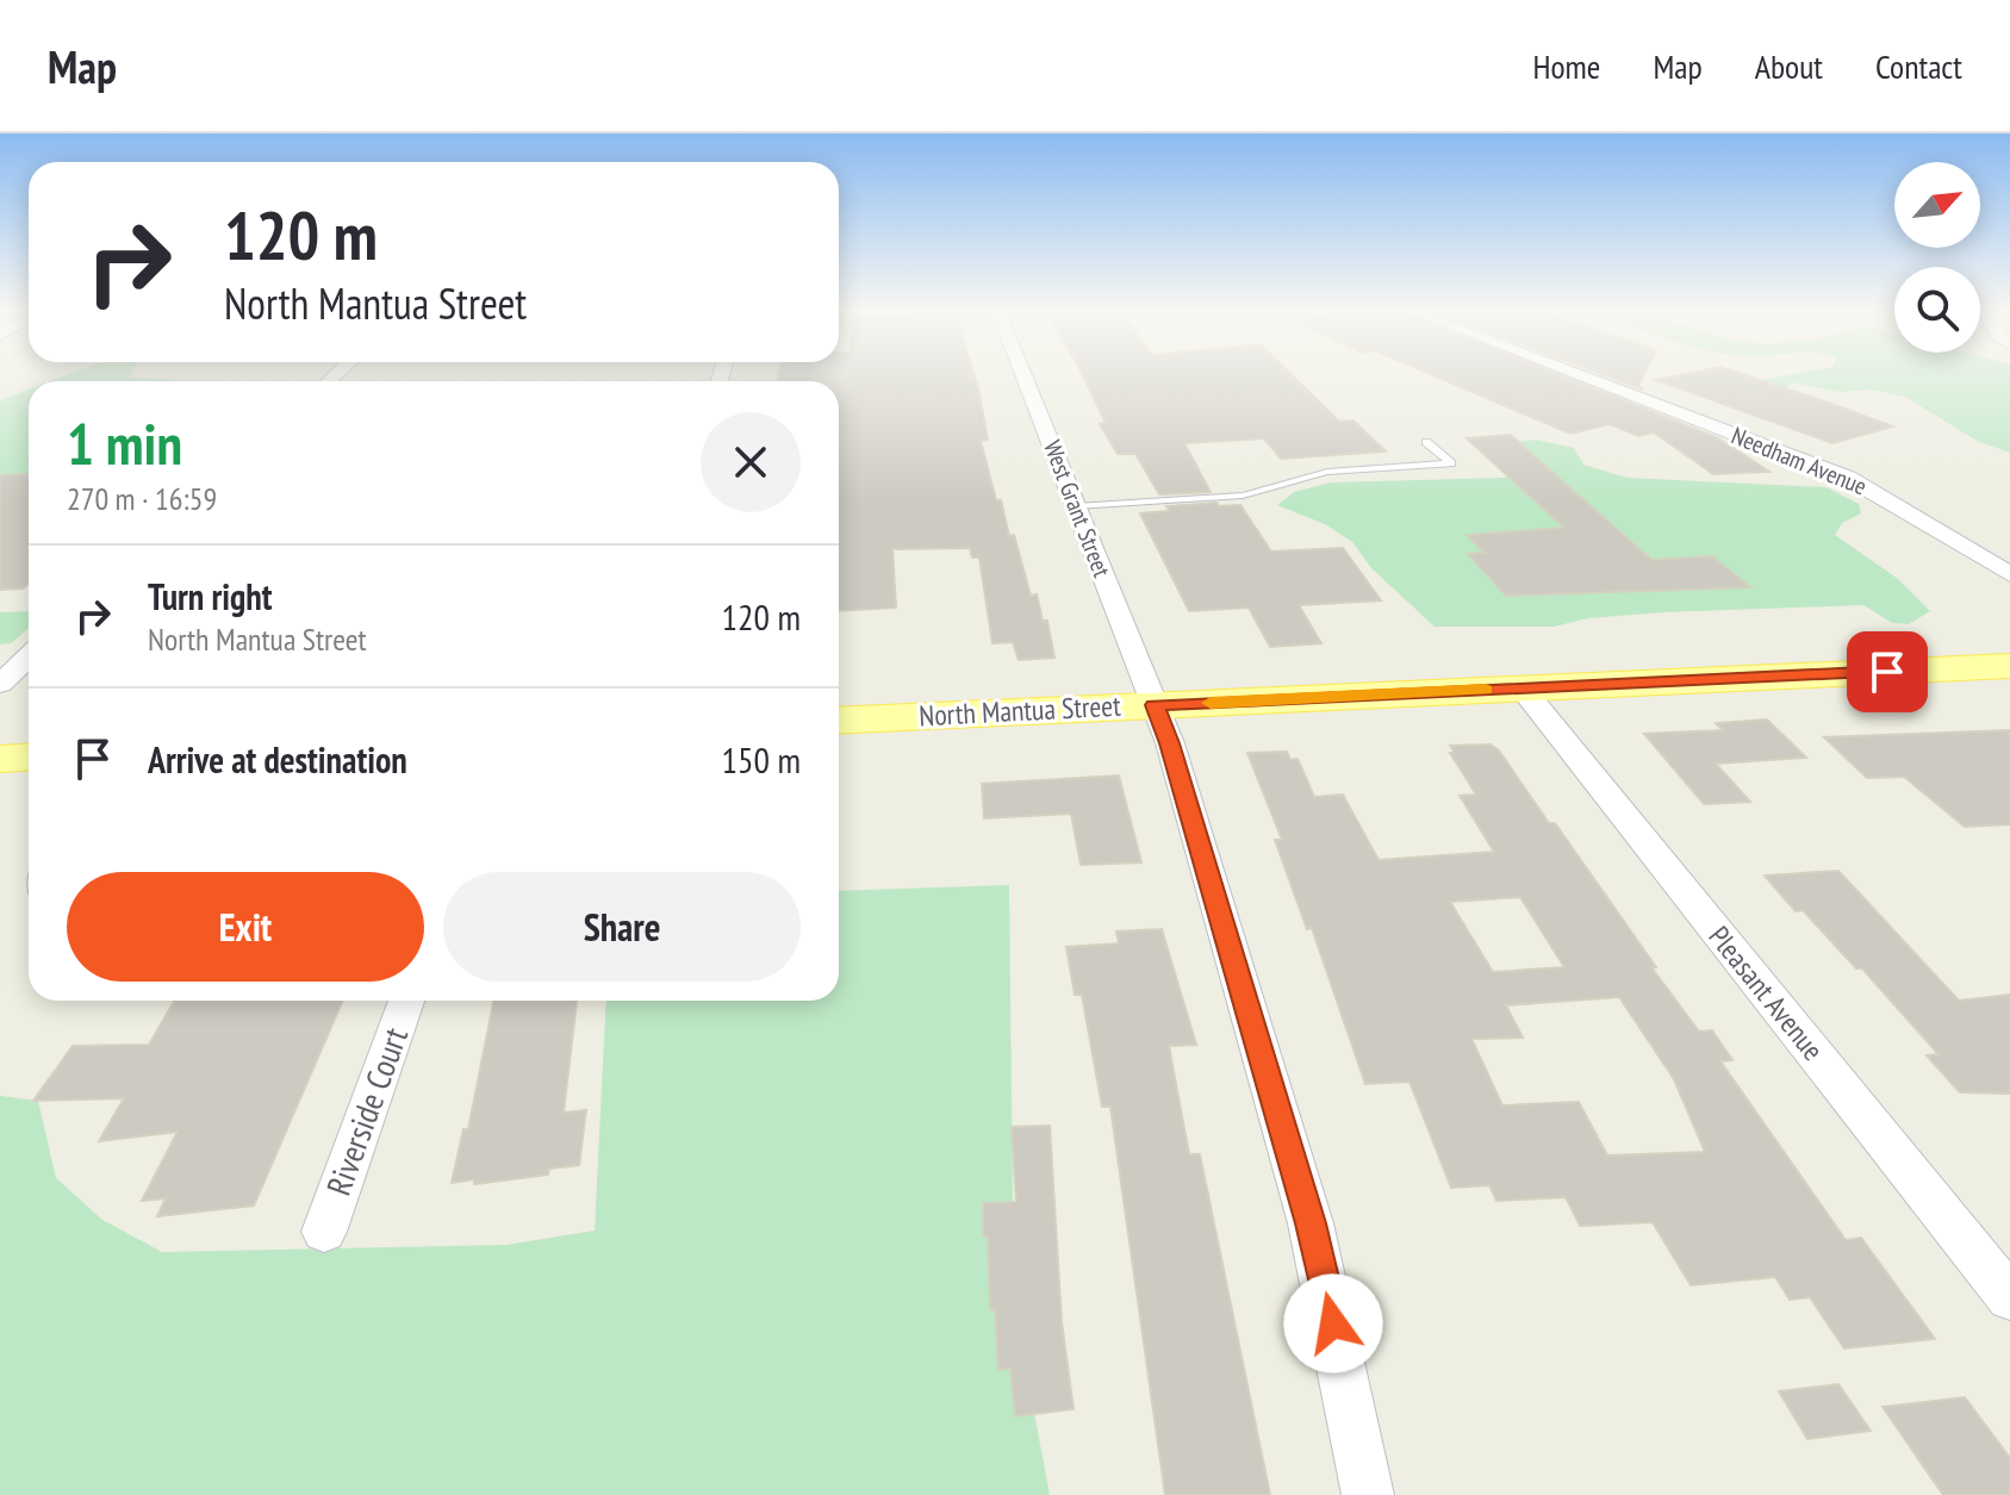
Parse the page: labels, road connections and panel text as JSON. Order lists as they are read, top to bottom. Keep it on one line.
{"streets":{"main road":["North Mantua Street"],"street":["Needham Avenue","West Grant Street","Pleasant Avenue","Riverside Court"]},"crossings":[["West Grant Street","North Mantua Street"],["North Mantua Street","Pleasant Avenue"]],"north":"top right","page":{"header":"Map","nav":["Home","Map","About","Contact"],"turn":["120 m","North Mantua Street"],"heading":["1 min","270 m · 16:59"],"list":[{"name":"Turn right","note":"North Mantua Street","value":"120 m"},{"name":"Arrive at destination","value":"150 m"}],"buttons":["Exit","Share"]}}
